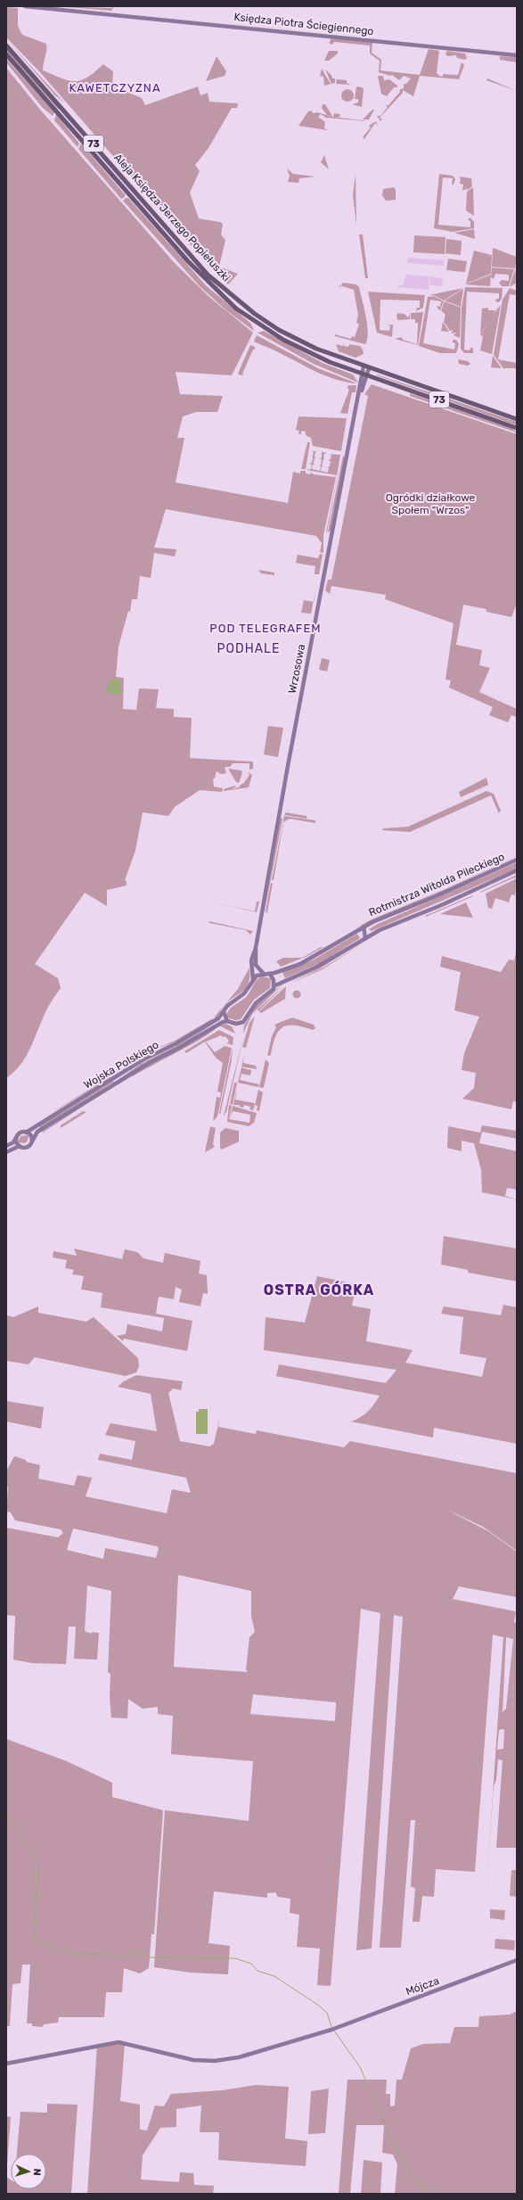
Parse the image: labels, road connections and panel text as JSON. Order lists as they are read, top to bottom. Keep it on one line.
{"streets":{"main road":["73","Aleja Księdza Jerzego Popiełuszki"],"street":["Księdza Piotra Ściegiennego","Wrzosowa","Rotmistrza Witolda Pileckiego","Wojska Polskiego","Mójcza"]},"crossings":[["Aleja Księdza Jerzego Popiełuszki","Wrzosowa"],["Wrzosowa","Wojska Polskiego"]],"districts":["KAWETCZYZNA","POD TELEGRAFEM","PODHALE","OSTRA GÓRKA"],"parks":["Ogródki działkowe Społem \"Wrzos\""],"north":"right"}
